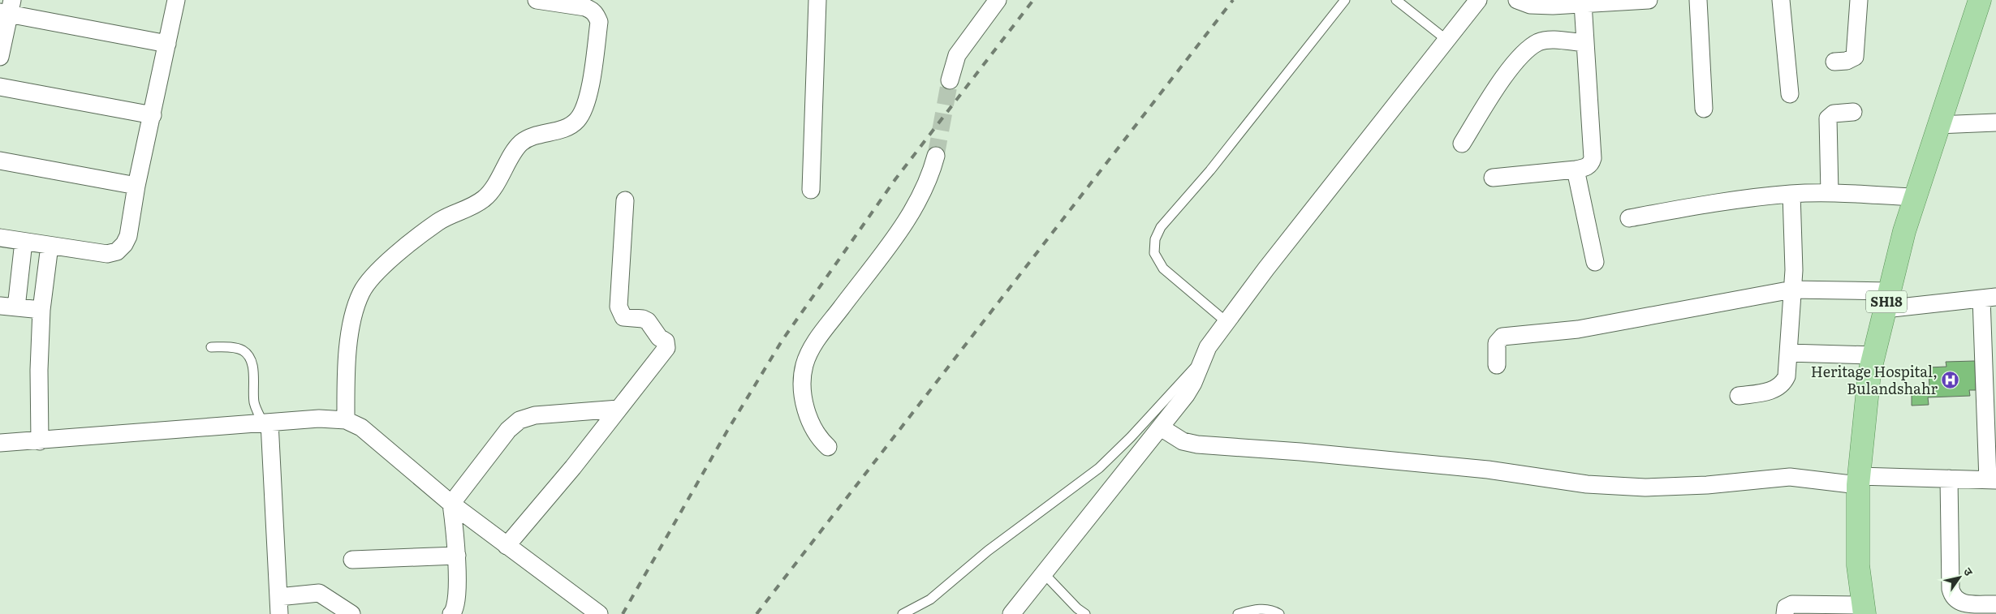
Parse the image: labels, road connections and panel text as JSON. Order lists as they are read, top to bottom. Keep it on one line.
{"streets":{"main road":["SH18"]},"places":{"hospital":["Heritage Hospital, Bulandshahr"]},"north":"top right"}
